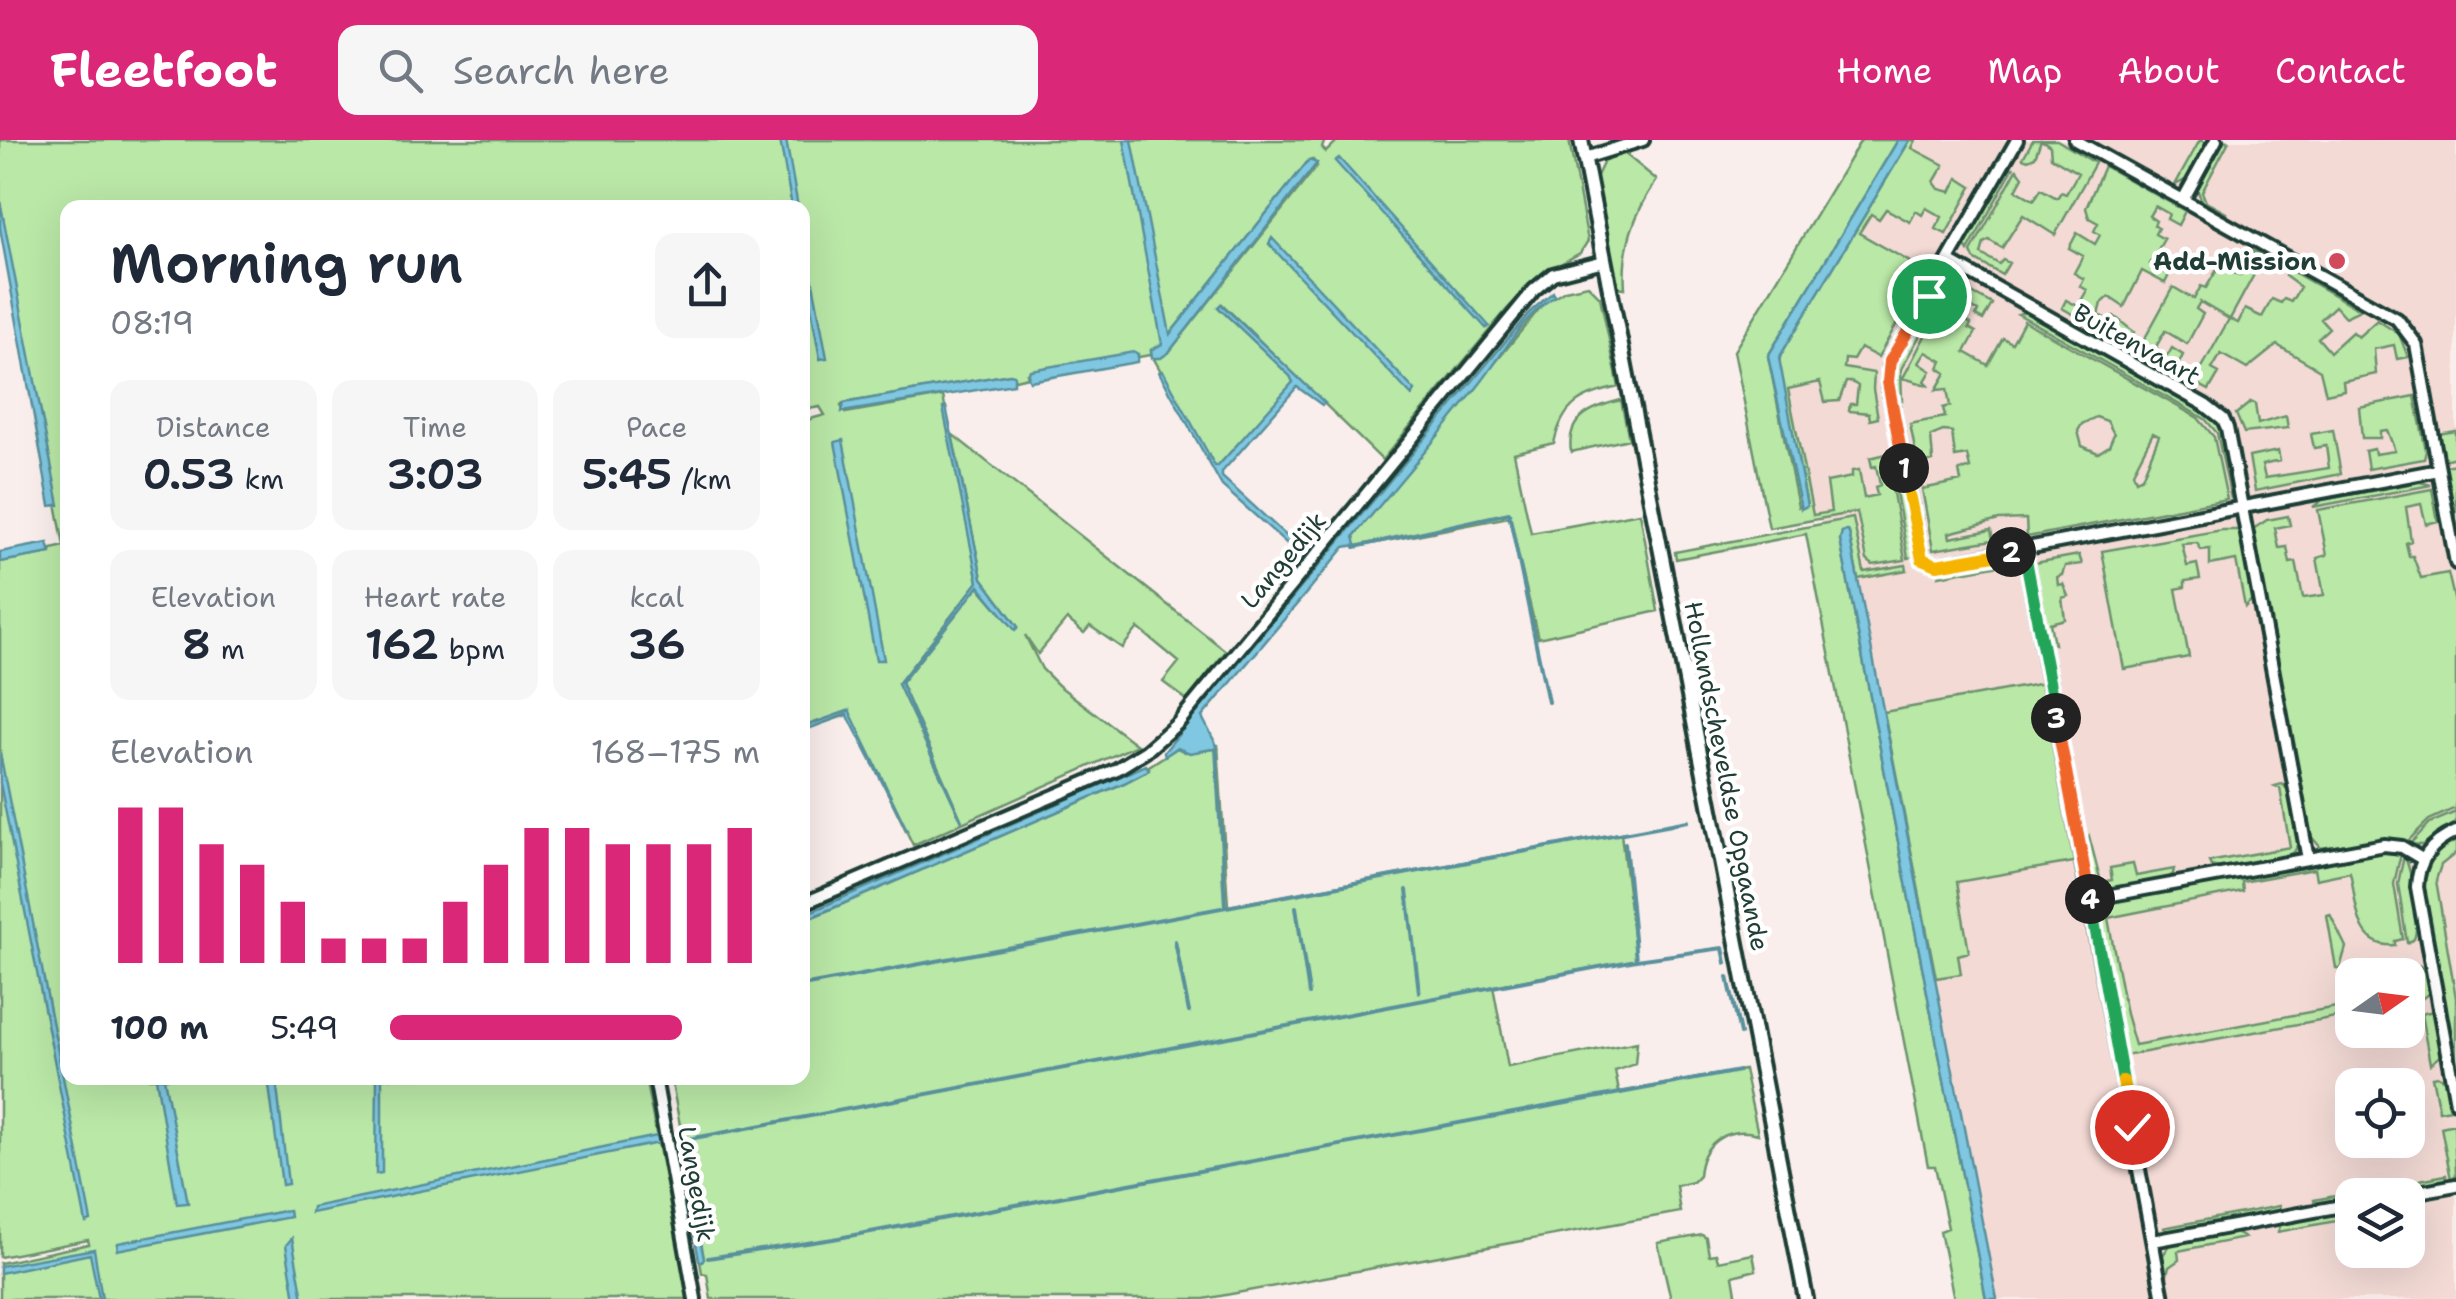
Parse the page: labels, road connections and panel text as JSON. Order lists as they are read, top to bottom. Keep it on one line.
{"streets":{"street":["Buitenvaart","Langedijk","Hollandscheveldse Opgaande"]},"crossings":[["Langedijk","Hollandscheveldse Opgaande"]],"places":["Add-Mission"],"north":"right","page":{"header":"Fleetfoot","search":"Search here","nav":["Home","Map","About","Contact"],"heading":["Morning run","08:19"],"stats":[["Distance","0.53 km"],["Time","3:03"],["Pace","5:45 /km"],["Elevation","8 m"],["Heart rate","162 bpm"],["kcal","36"]],"pins":["1","2","3","4"],"chart":["Elevation","168–175 m"],"list":[{"name":"100 m","note":"5:49"}]}}
